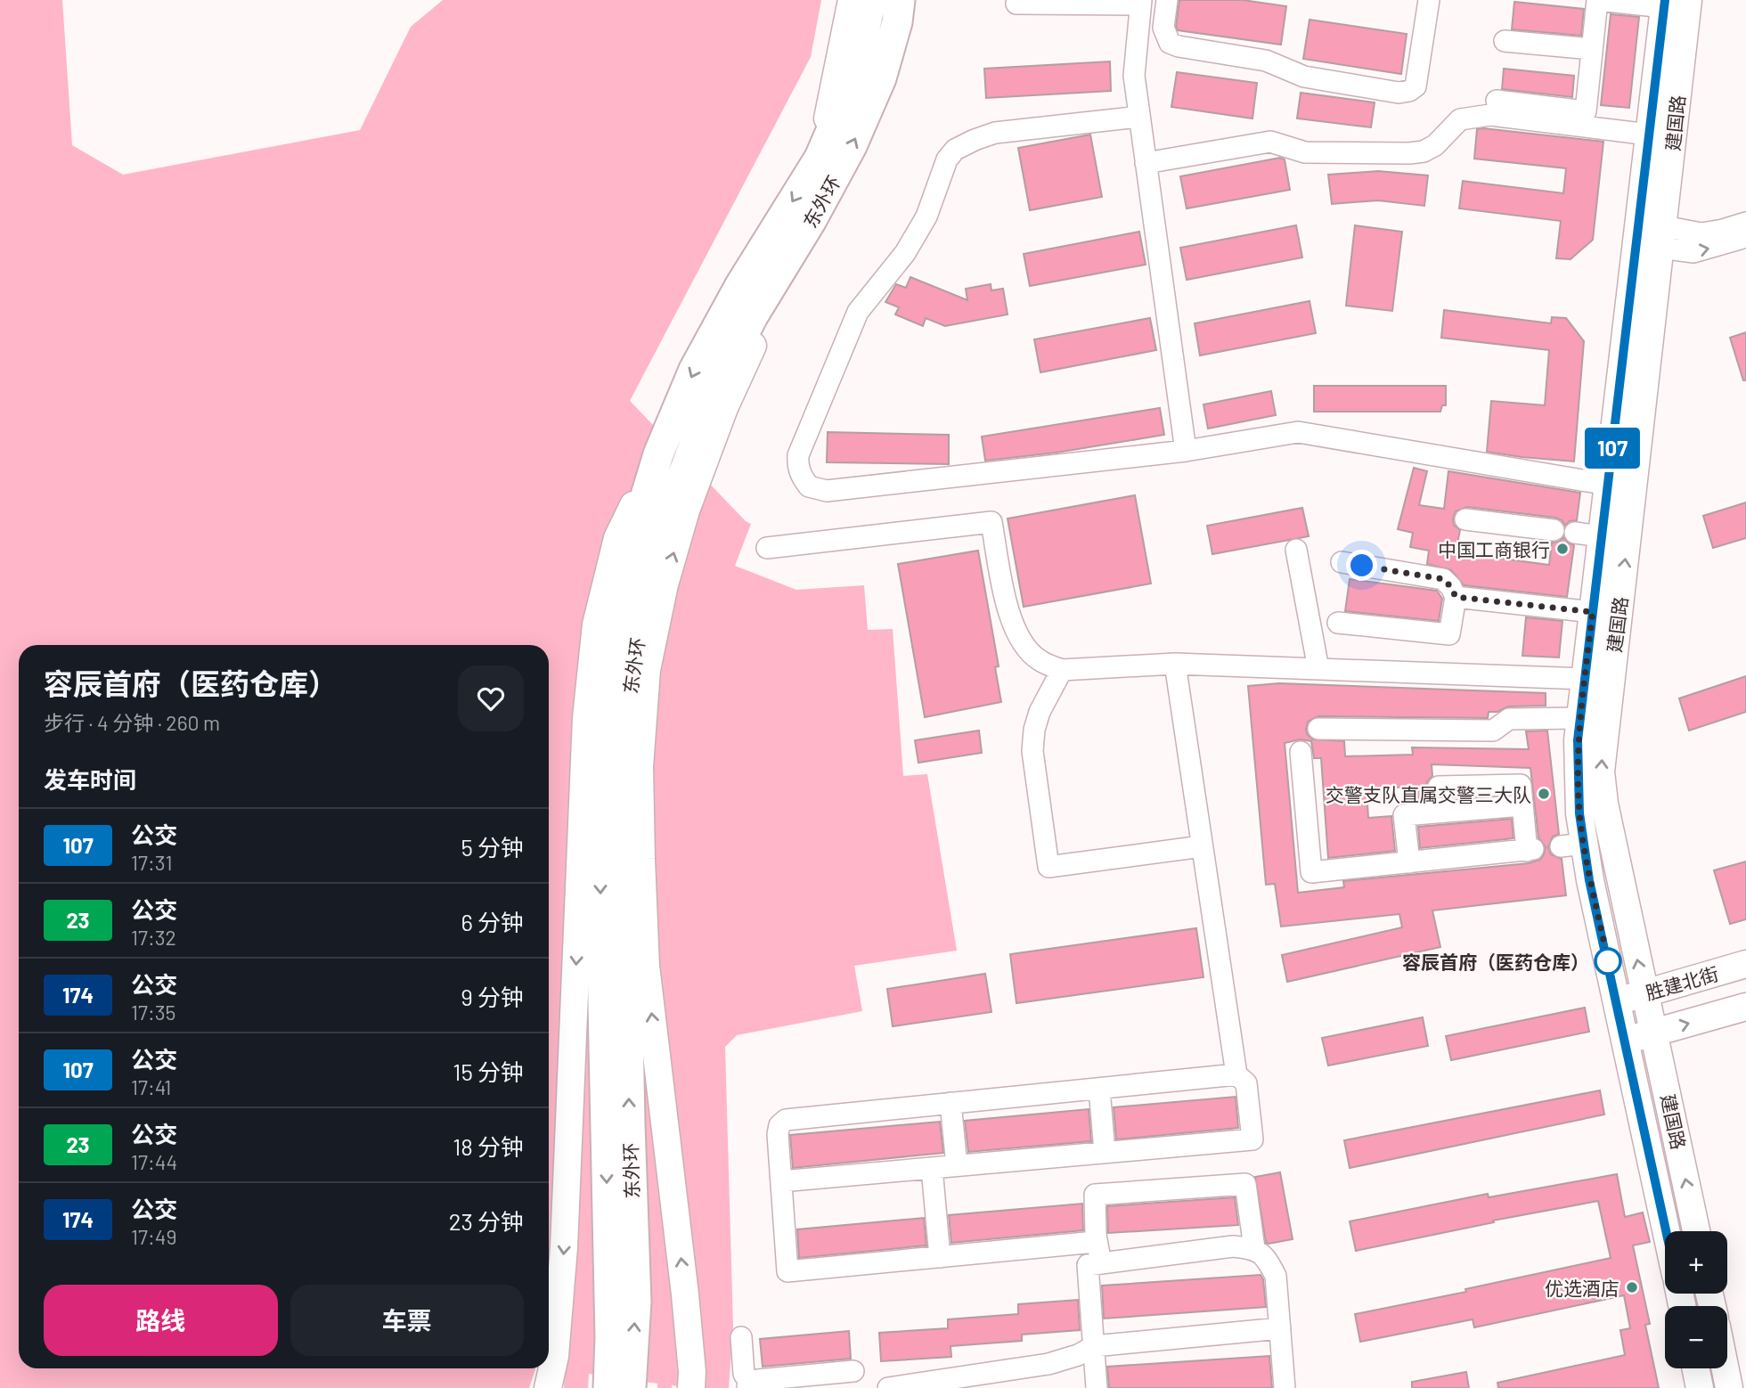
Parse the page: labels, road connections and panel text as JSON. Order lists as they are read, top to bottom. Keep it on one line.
{"streets":{"highway":["东外环"],"main road":["建国路","胜建北街"]},"crossings":[["建国路","胜建北街"]],"places":["中国工商银行","交警支队直属交警三大队","容辰首府（医药仓库）","优选酒店"],"lines":["bus line 107"],"page":{"on_map":"107","heading":[["容辰首府（医药仓库）","步行 · 4 分钟 · 260 m"],"发车时间"],"list":[{"mark":"107","name":"公交","note":"17:31","value":"5 分钟"},{"mark":"23","name":"公交","note":"17:32","value":"6 分钟"},{"mark":"174","name":"公交","note":"17:35","value":"9 分钟"},{"mark":"107","name":"公交","note":"17:41","value":"15 分钟"},{"mark":"23","name":"公交","note":"17:44","value":"18 分钟"},{"mark":"174","name":"公交","note":"17:49","value":"23 分钟"}],"map_buttons":["+","−"],"buttons":["路线","车票"]}}
